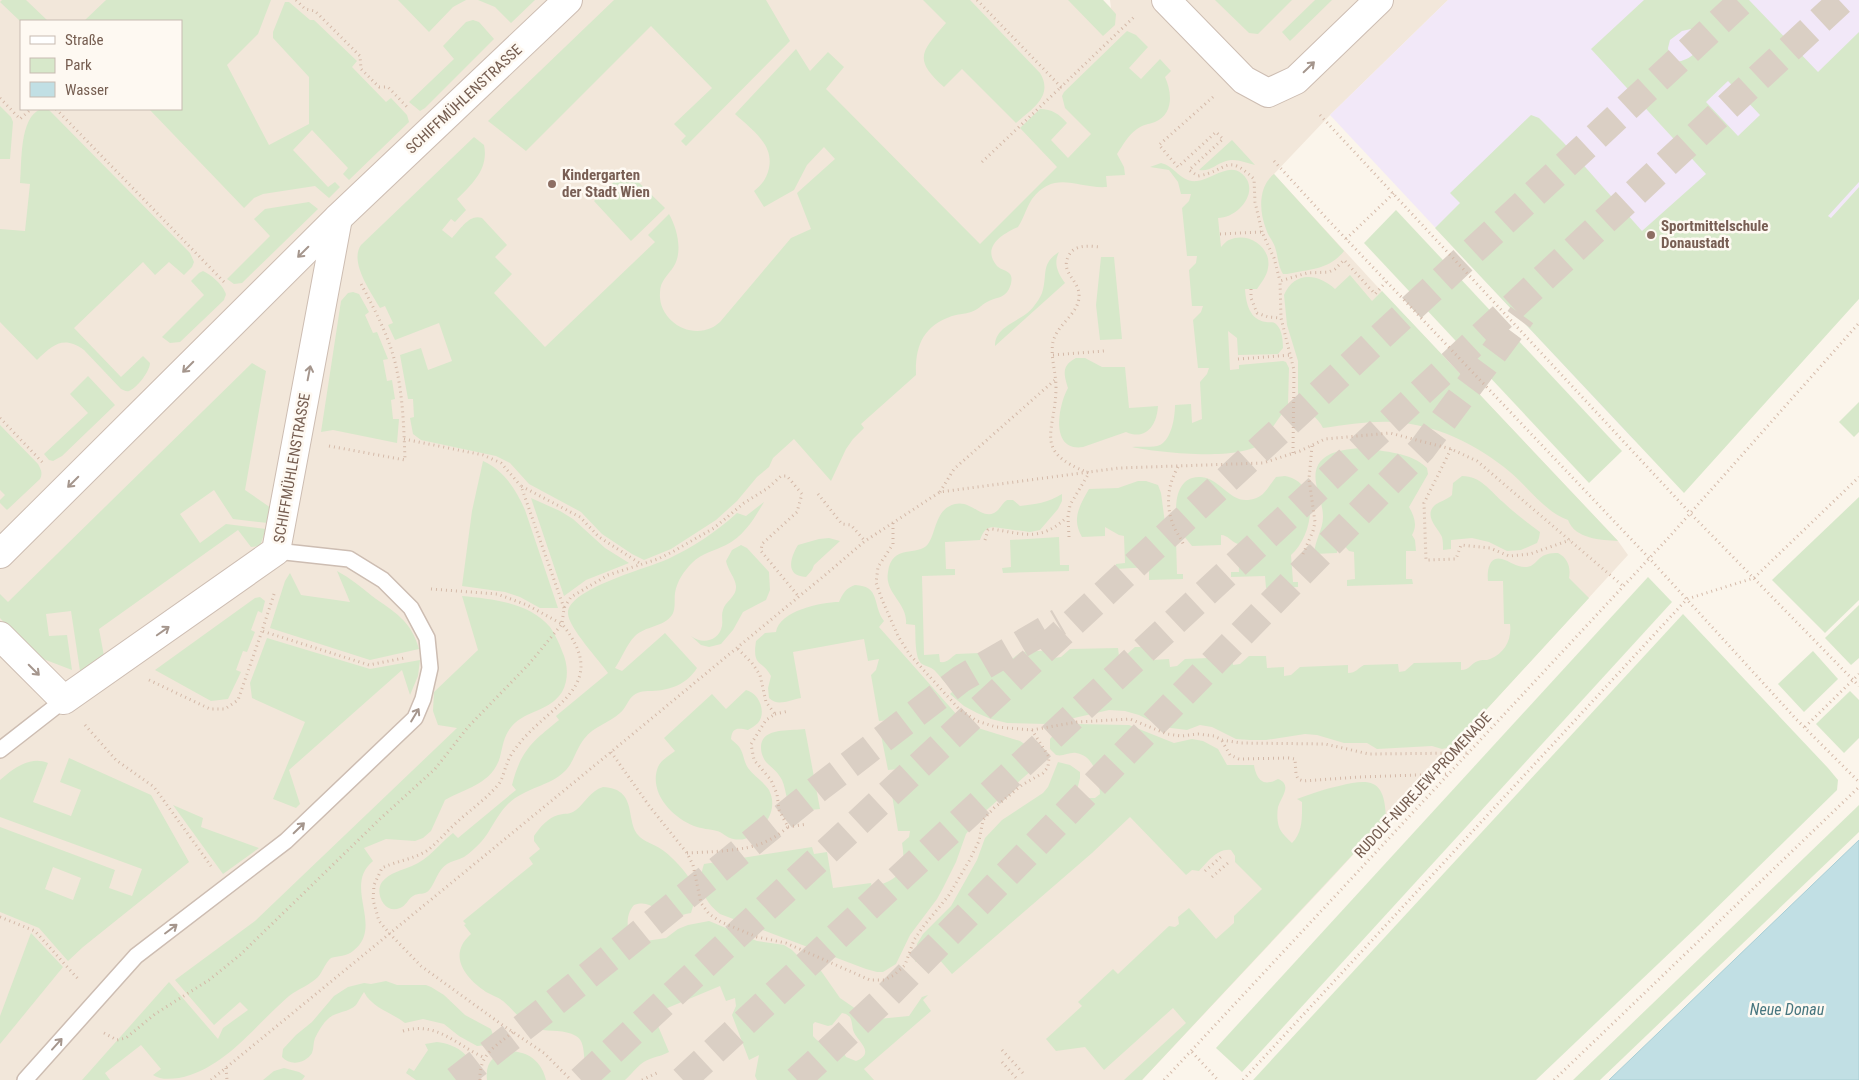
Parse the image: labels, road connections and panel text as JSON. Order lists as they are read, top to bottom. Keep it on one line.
{"streets":{"street":["SCHIFFMÜHLENSTRASSE"],"path":["RUDOLF-NUREJEW-PROMENADE"]},"water":["Neue Donau"],"places":["Kindergarten der Stadt Wien","Sportmittelschule Donaustadt"],"legend":["Straße","Park","Wasser"]}
